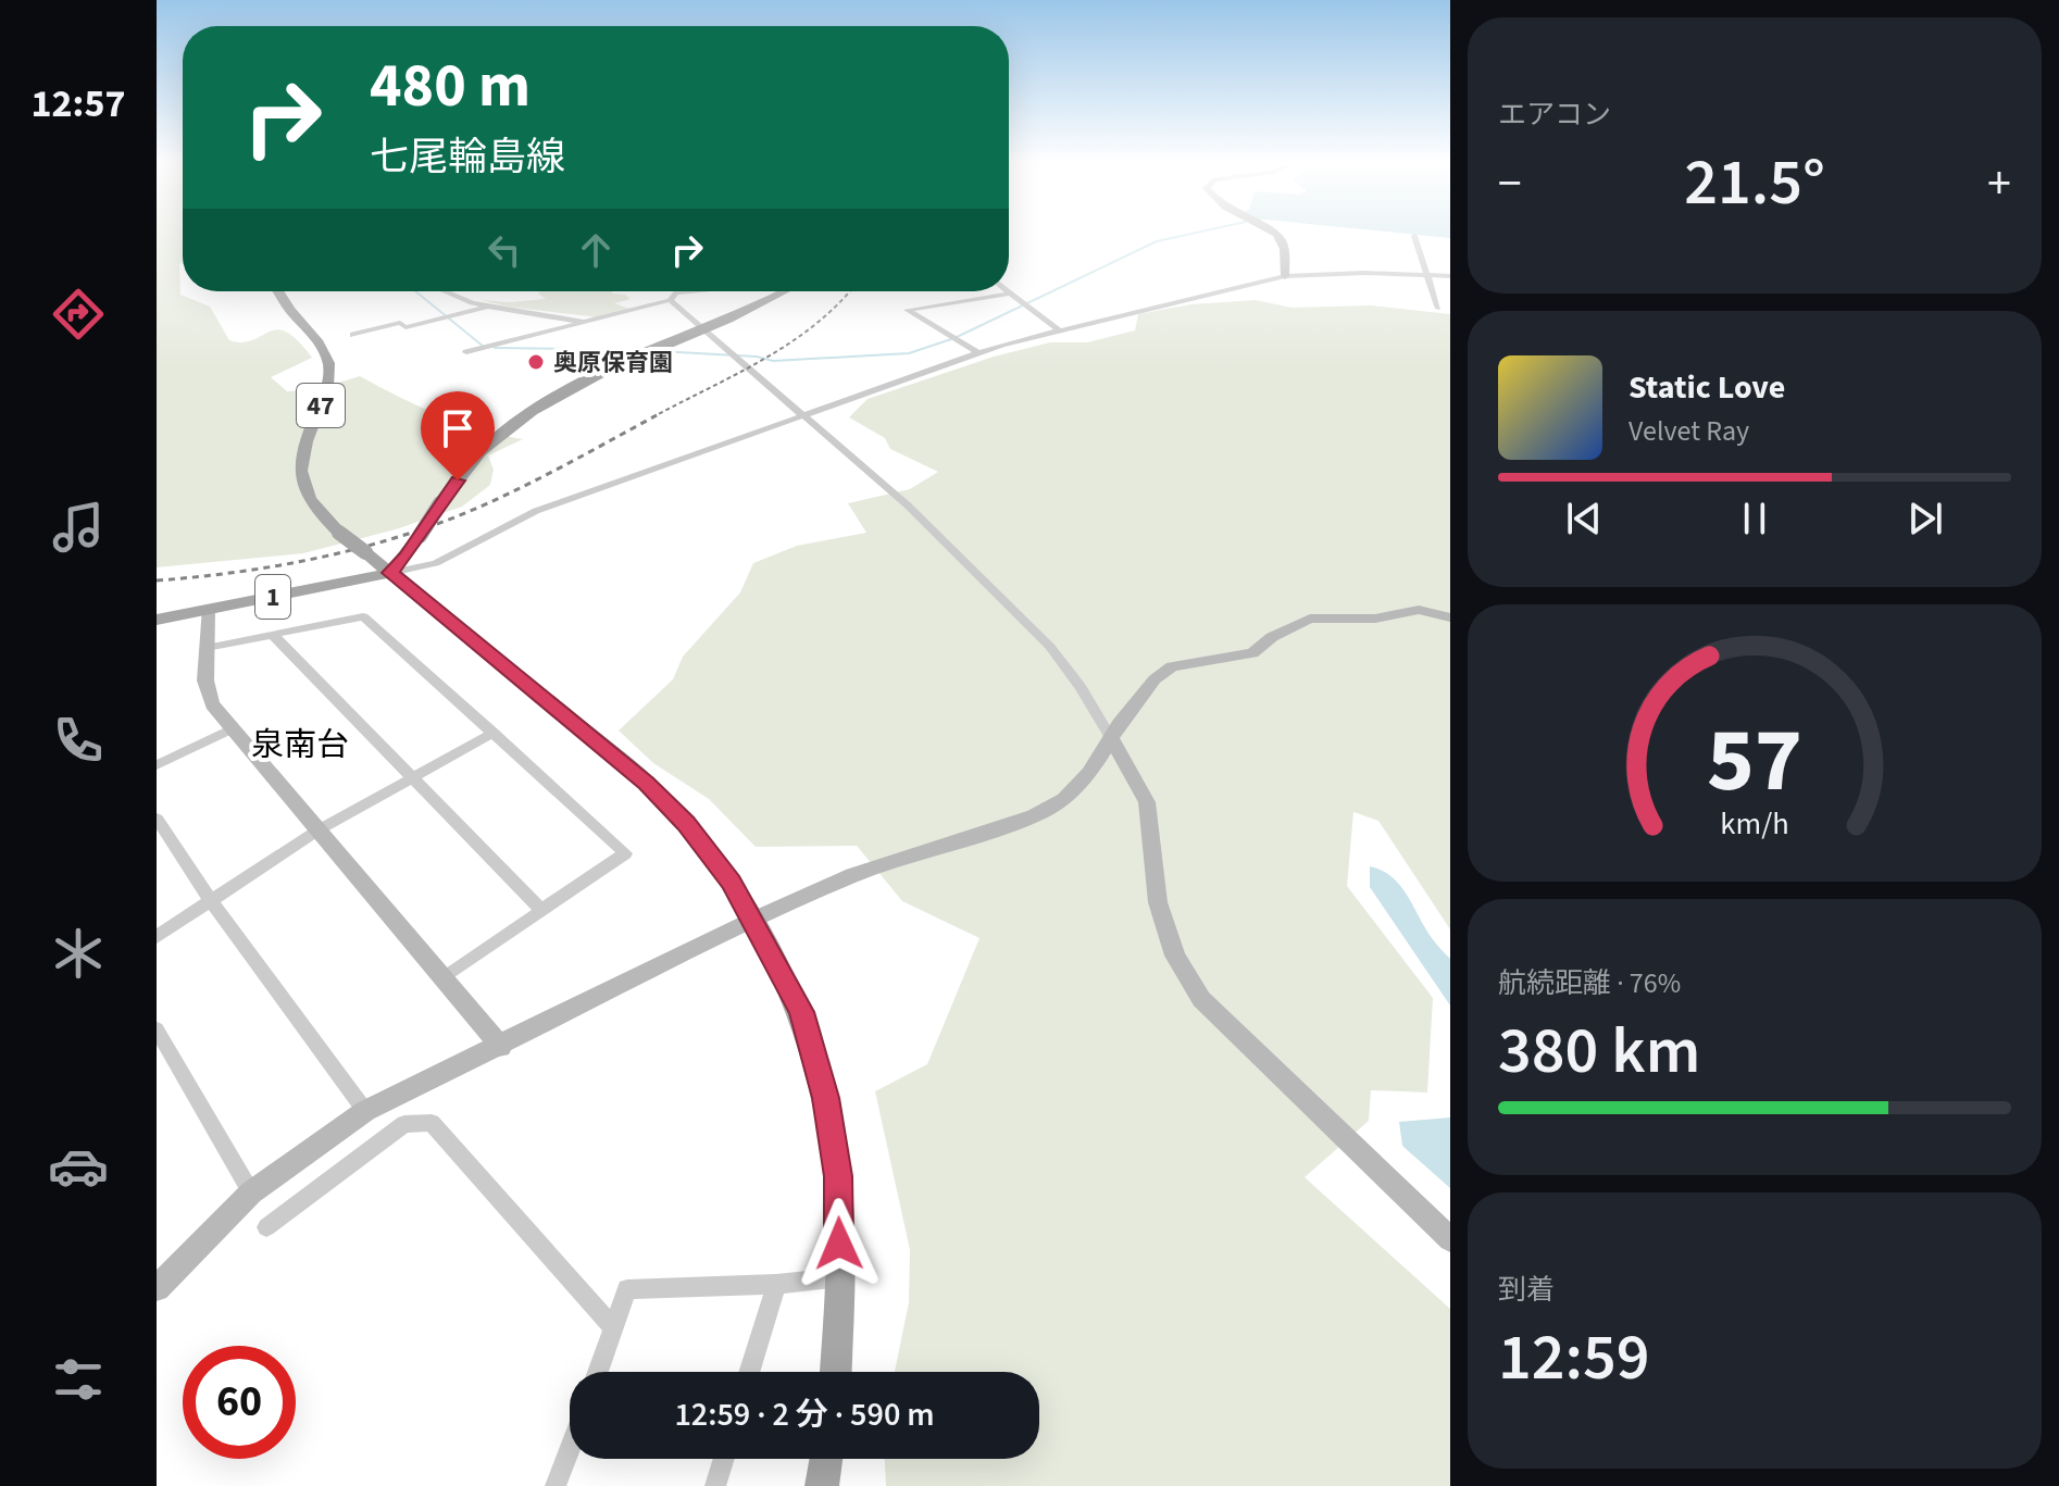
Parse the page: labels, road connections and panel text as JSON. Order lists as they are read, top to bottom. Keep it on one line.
{"streets":{"main road":["47","1"]},"crossings":[["47","1"]],"districts":["泉南台"],"places":["奥原保育園"],"page":{"tabs":"12:57","tile":["エアコン",["航続距離 · 76%","380 km"],["到着","12:59"]],"turn":["480 m","七尾輪島線"],"heat":["−","21.5°","+"],"song":["Static Love","Velvet Ray"],"limit":"60","trip":"12:59 · 2 分 · 590 m","gauge":["57","km/h"]}}
